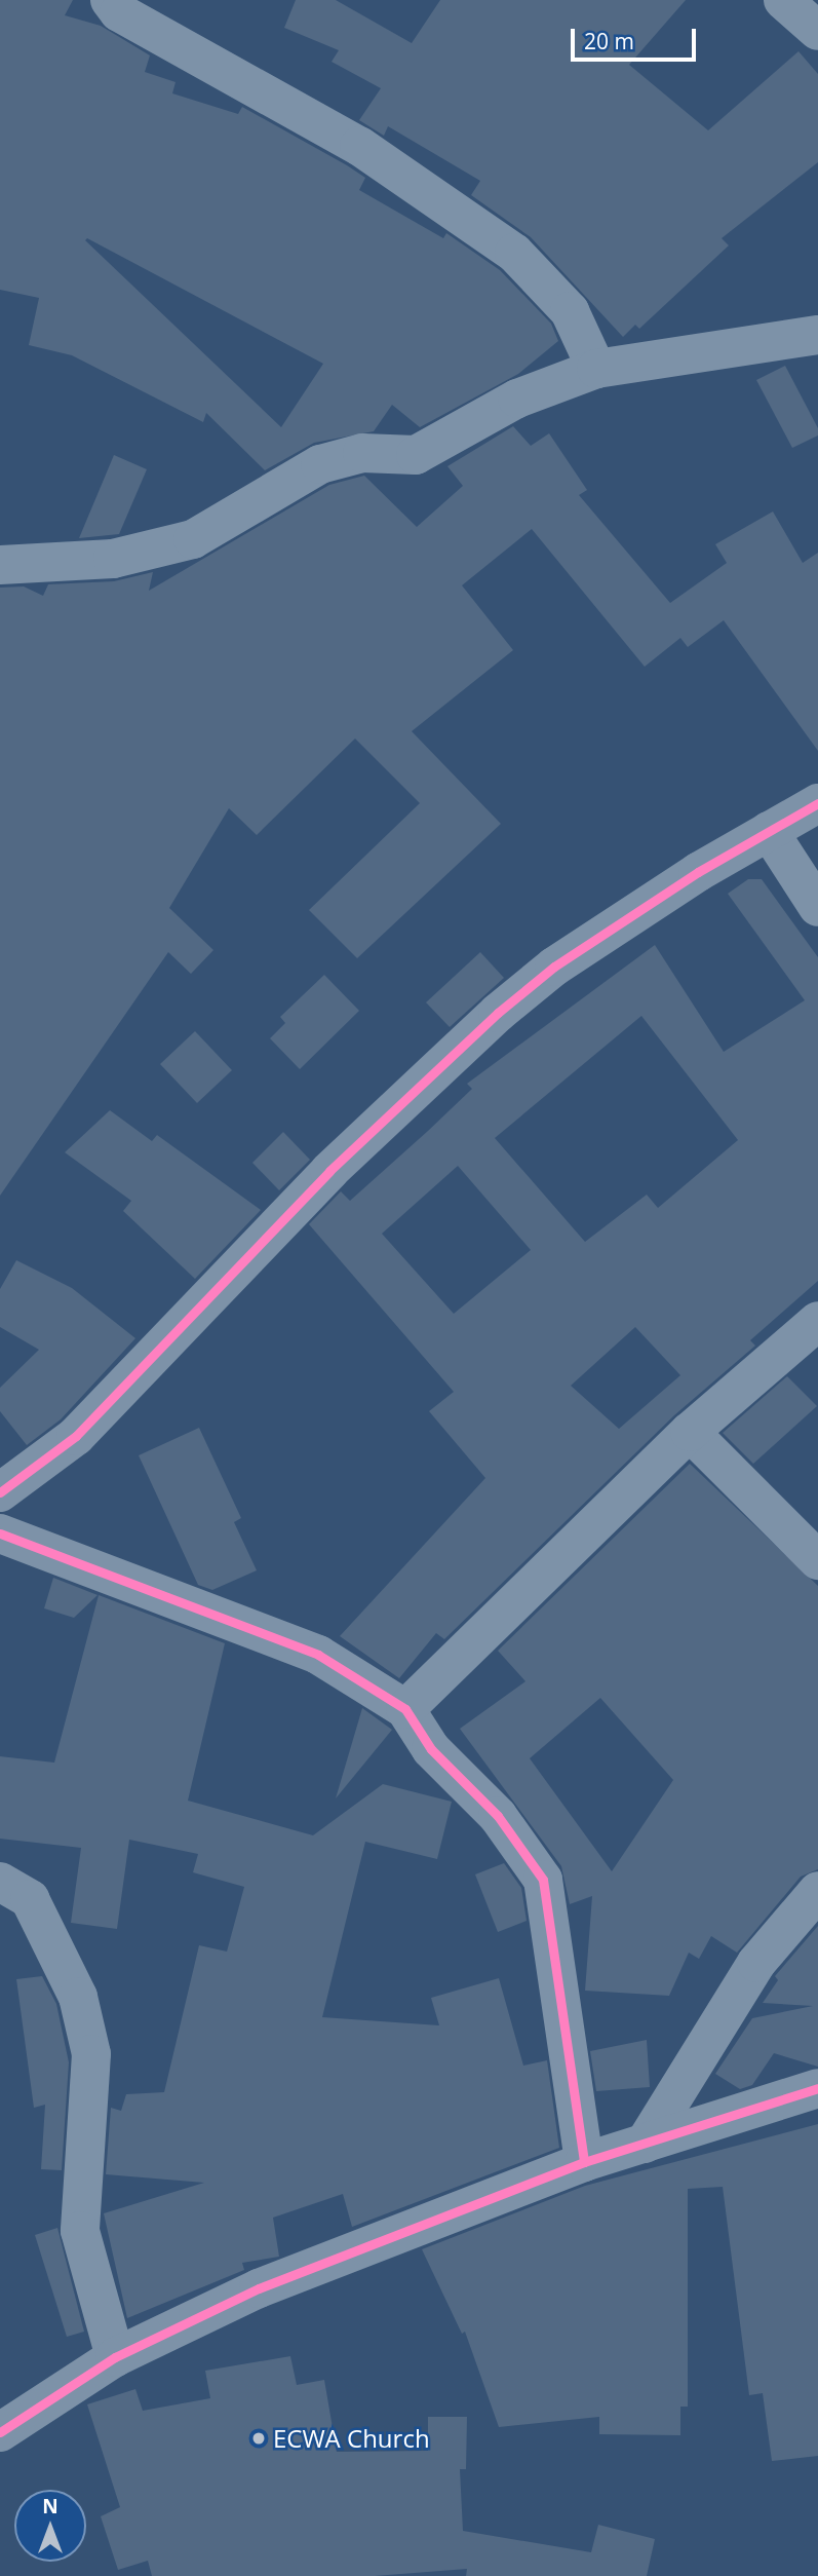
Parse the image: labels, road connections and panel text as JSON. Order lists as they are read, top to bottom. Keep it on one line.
{"places":["ECWA Church"],"scale_bar":"20 m","north":"top"}
